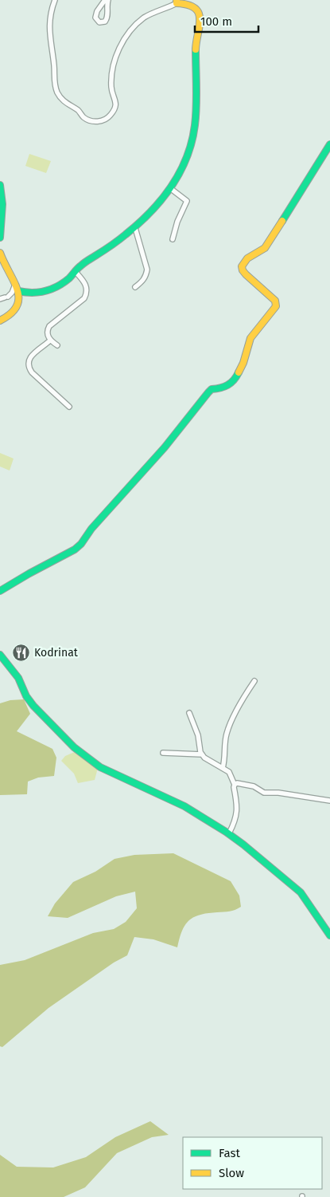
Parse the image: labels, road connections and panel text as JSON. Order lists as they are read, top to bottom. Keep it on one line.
{"places":{"restaurant":["Kodrinat"]},"legend":["Fast","Slow"],"scale_bar":"100 m"}
